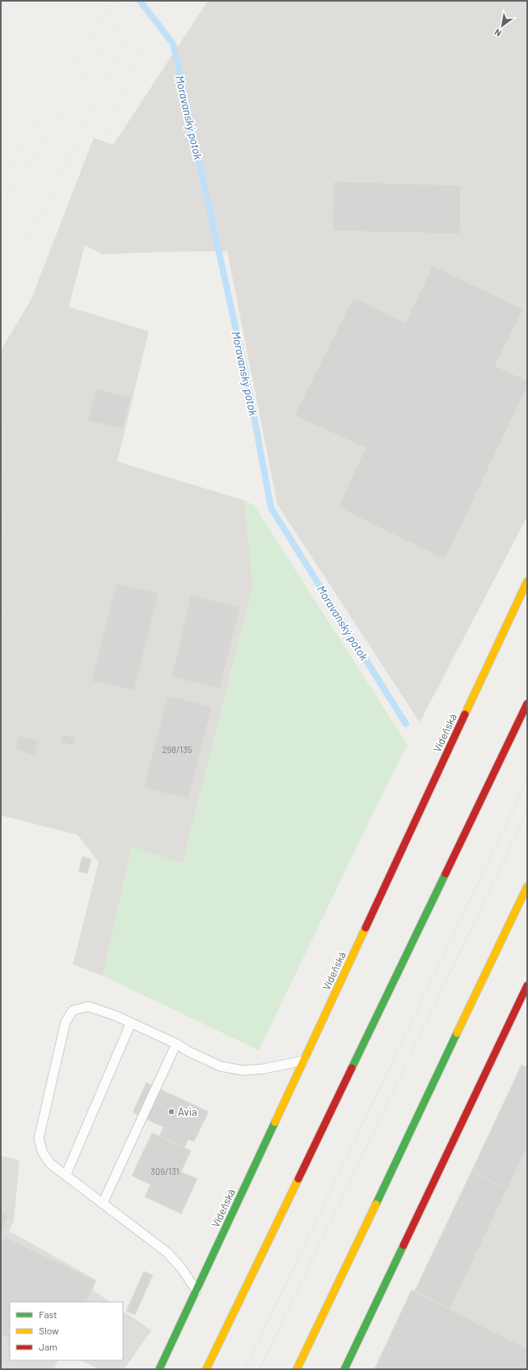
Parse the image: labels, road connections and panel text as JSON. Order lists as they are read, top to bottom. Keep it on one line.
{"streets":{"main road":["Vídeňská"]},"water":["Moravanský potok"],"places":["Avia"],"house_numbers":["298/135","309/131"],"legend":["Fast","Slow","Jam"],"north":"bottom left"}
